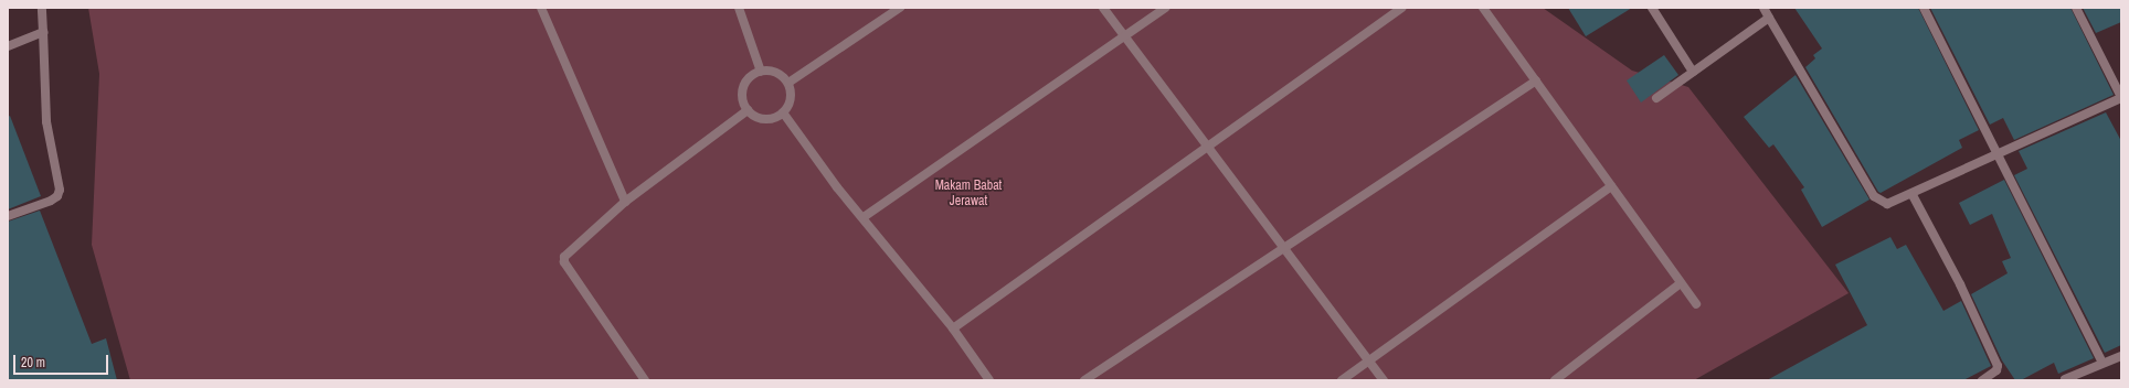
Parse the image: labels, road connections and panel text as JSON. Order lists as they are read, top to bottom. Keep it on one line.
{"parks":["Makam Babat Jerawat"],"scale_bar":"20 m"}
